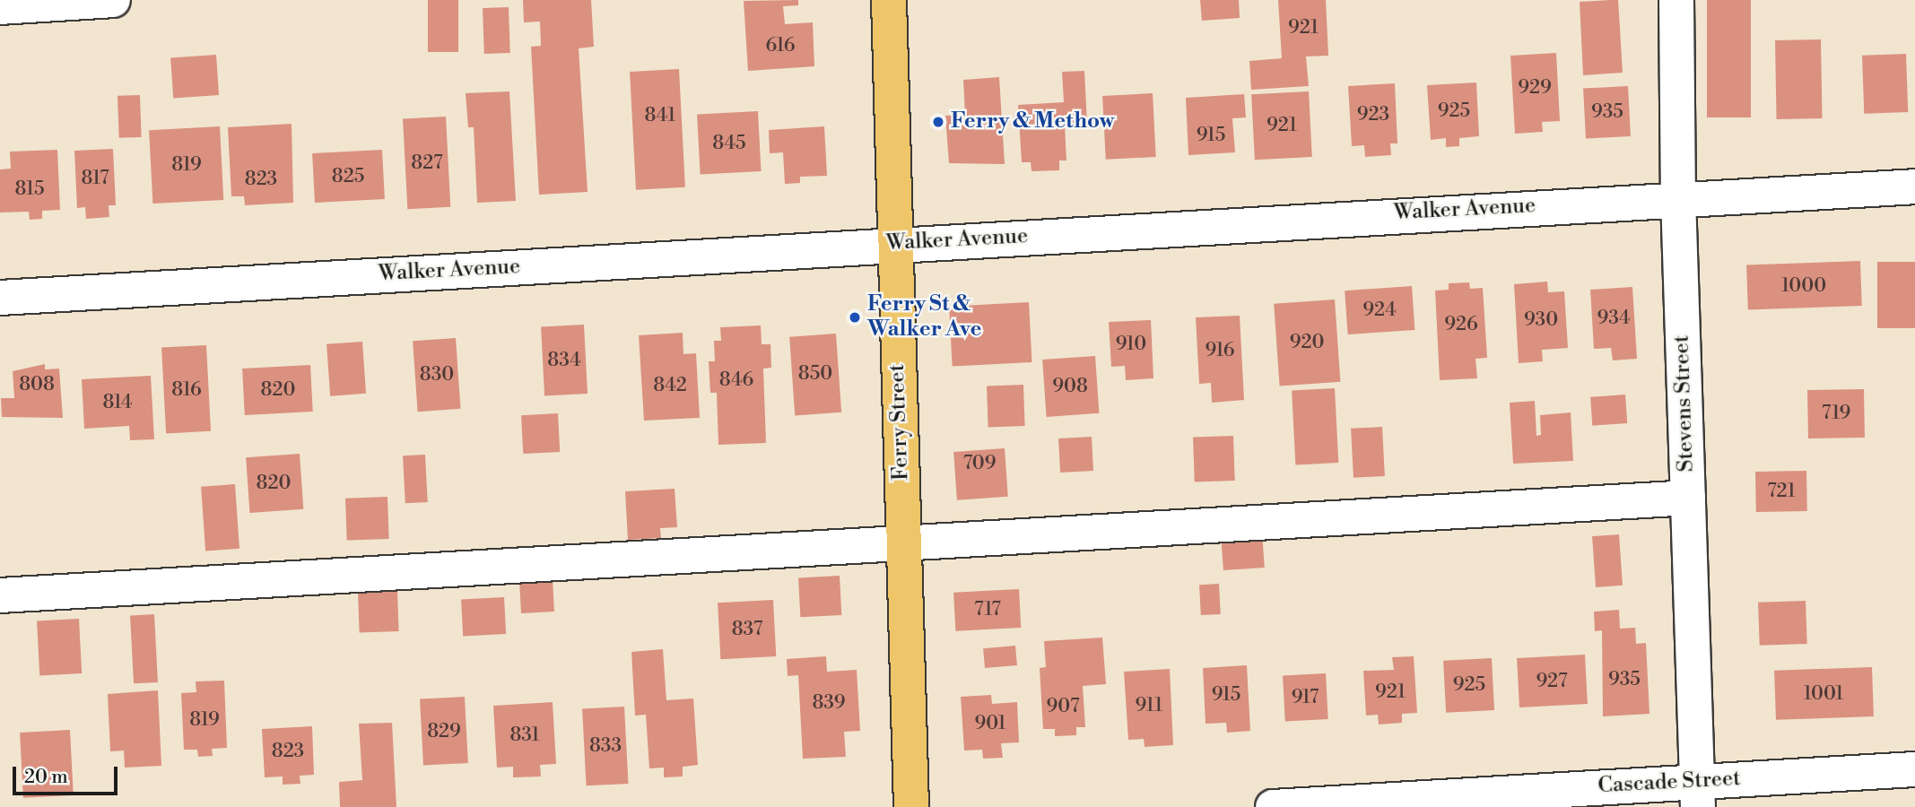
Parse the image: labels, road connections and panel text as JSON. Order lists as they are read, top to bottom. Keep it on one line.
{"streets":{"main road":["Ferry Street"],"street":["Walker Avenue","Stevens Street","Cascade Street"]},"crossings":[["Walker Avenue","Stevens Street"],["Walker Avenue","Ferry Street"],["Stevens Street","Cascade Street"]],"places":["Ferry & Methow","Ferry St & Walker Ave"],"house_numbers":["921","616","929","925","935","923","841","921","915","845","827","819","825","817","823","815","1000","924","934","930","926","920","910","916","834","850","830","846","808","842","908","816","820","814","719","709","820","721","717","837","935","927","925","921","1001","915","917","839","911","907","819","901","829","831","833","823"],"scale_bar":"20 m"}
